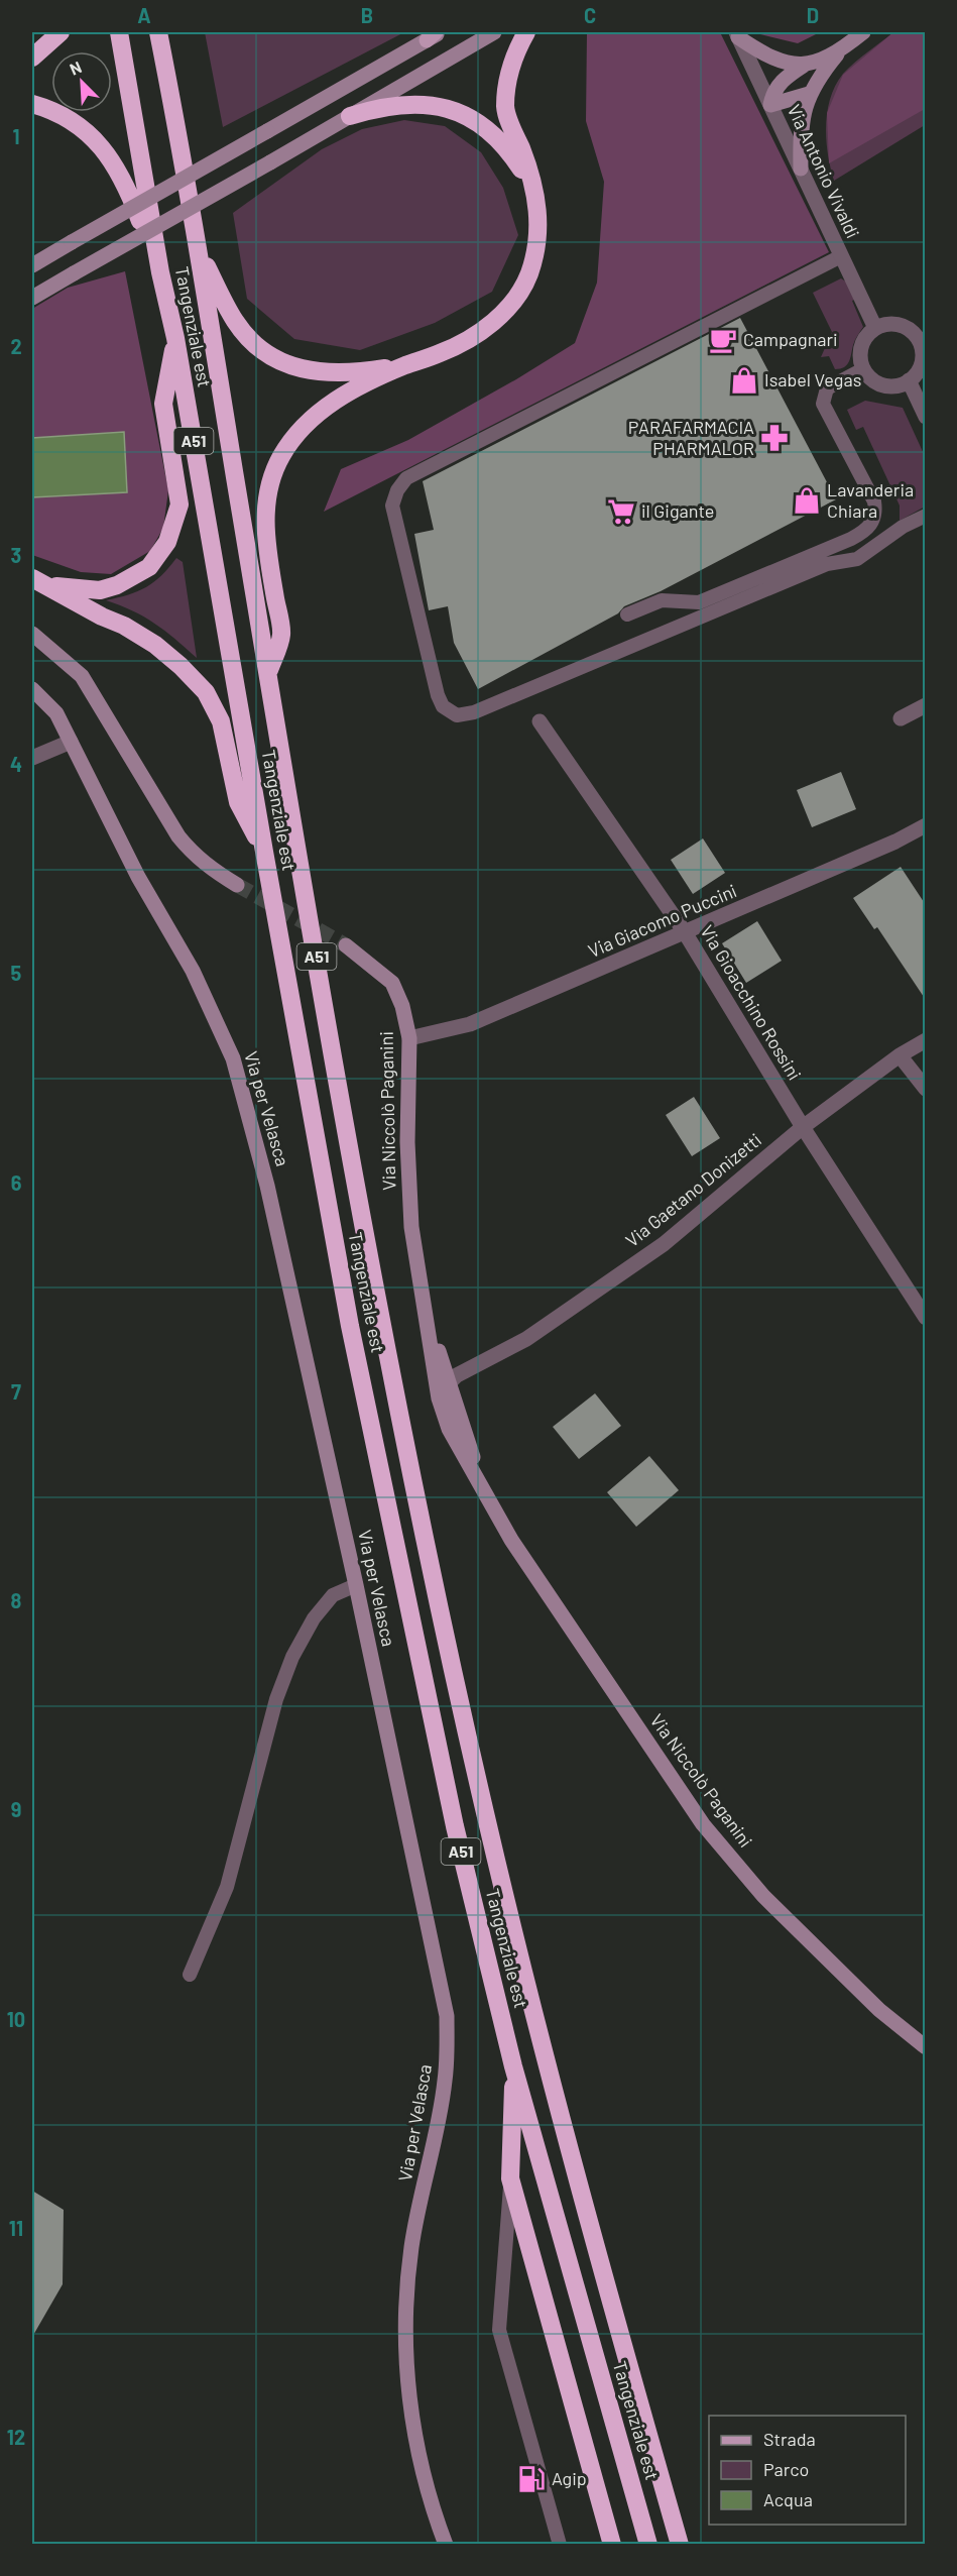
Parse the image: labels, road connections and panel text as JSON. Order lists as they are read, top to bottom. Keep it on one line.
{"streets":{"highway":["Tangenziale est","A51"],"street":["Via Antonio Vivaldi","Via Giacomo Puccini","Via Gioacchino Rossini","Via per Velasca","Via Niccolò Paganini","Via Gaetano Donizetti"]},"crossings":[["Via Giacomo Puccini","Via Gioacchino Rossini"],["Via Giacomo Puccini","Via Niccolò Paganini"],["Via Gioacchino Rossini","Via Gaetano Donizetti"],["Via Niccolò Paganini","Via Gaetano Donizetti"]],"places":{"cafe":["Campagnari"],"shop":["Isabel Vegas","Lavanderia Chiara"],"pharmacy":["PARAFARMACIA PHARMALOR"],"supermarket":["il Gigante"],"fuel station":["Agip"]},"legend":["Strada","Parco","Acqua"],"north":"top left","grid":{"columns":["A","B","C","D"],"rows":["1","2","3","4","5","6","7","8","9","10","11","12"]}}
